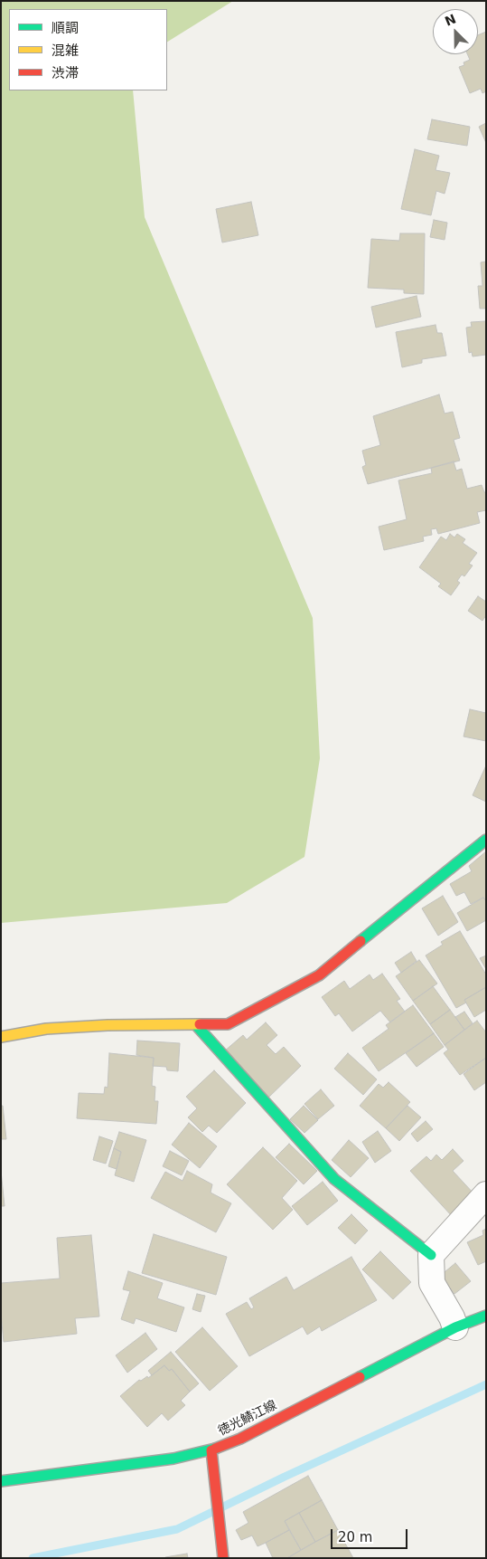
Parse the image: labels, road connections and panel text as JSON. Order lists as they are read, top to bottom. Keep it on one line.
{"streets":{"street":["徳光鯖江線"]},"legend":["順調","混雑","渋滞"],"scale_bar":"20 m","north":"top left"}
